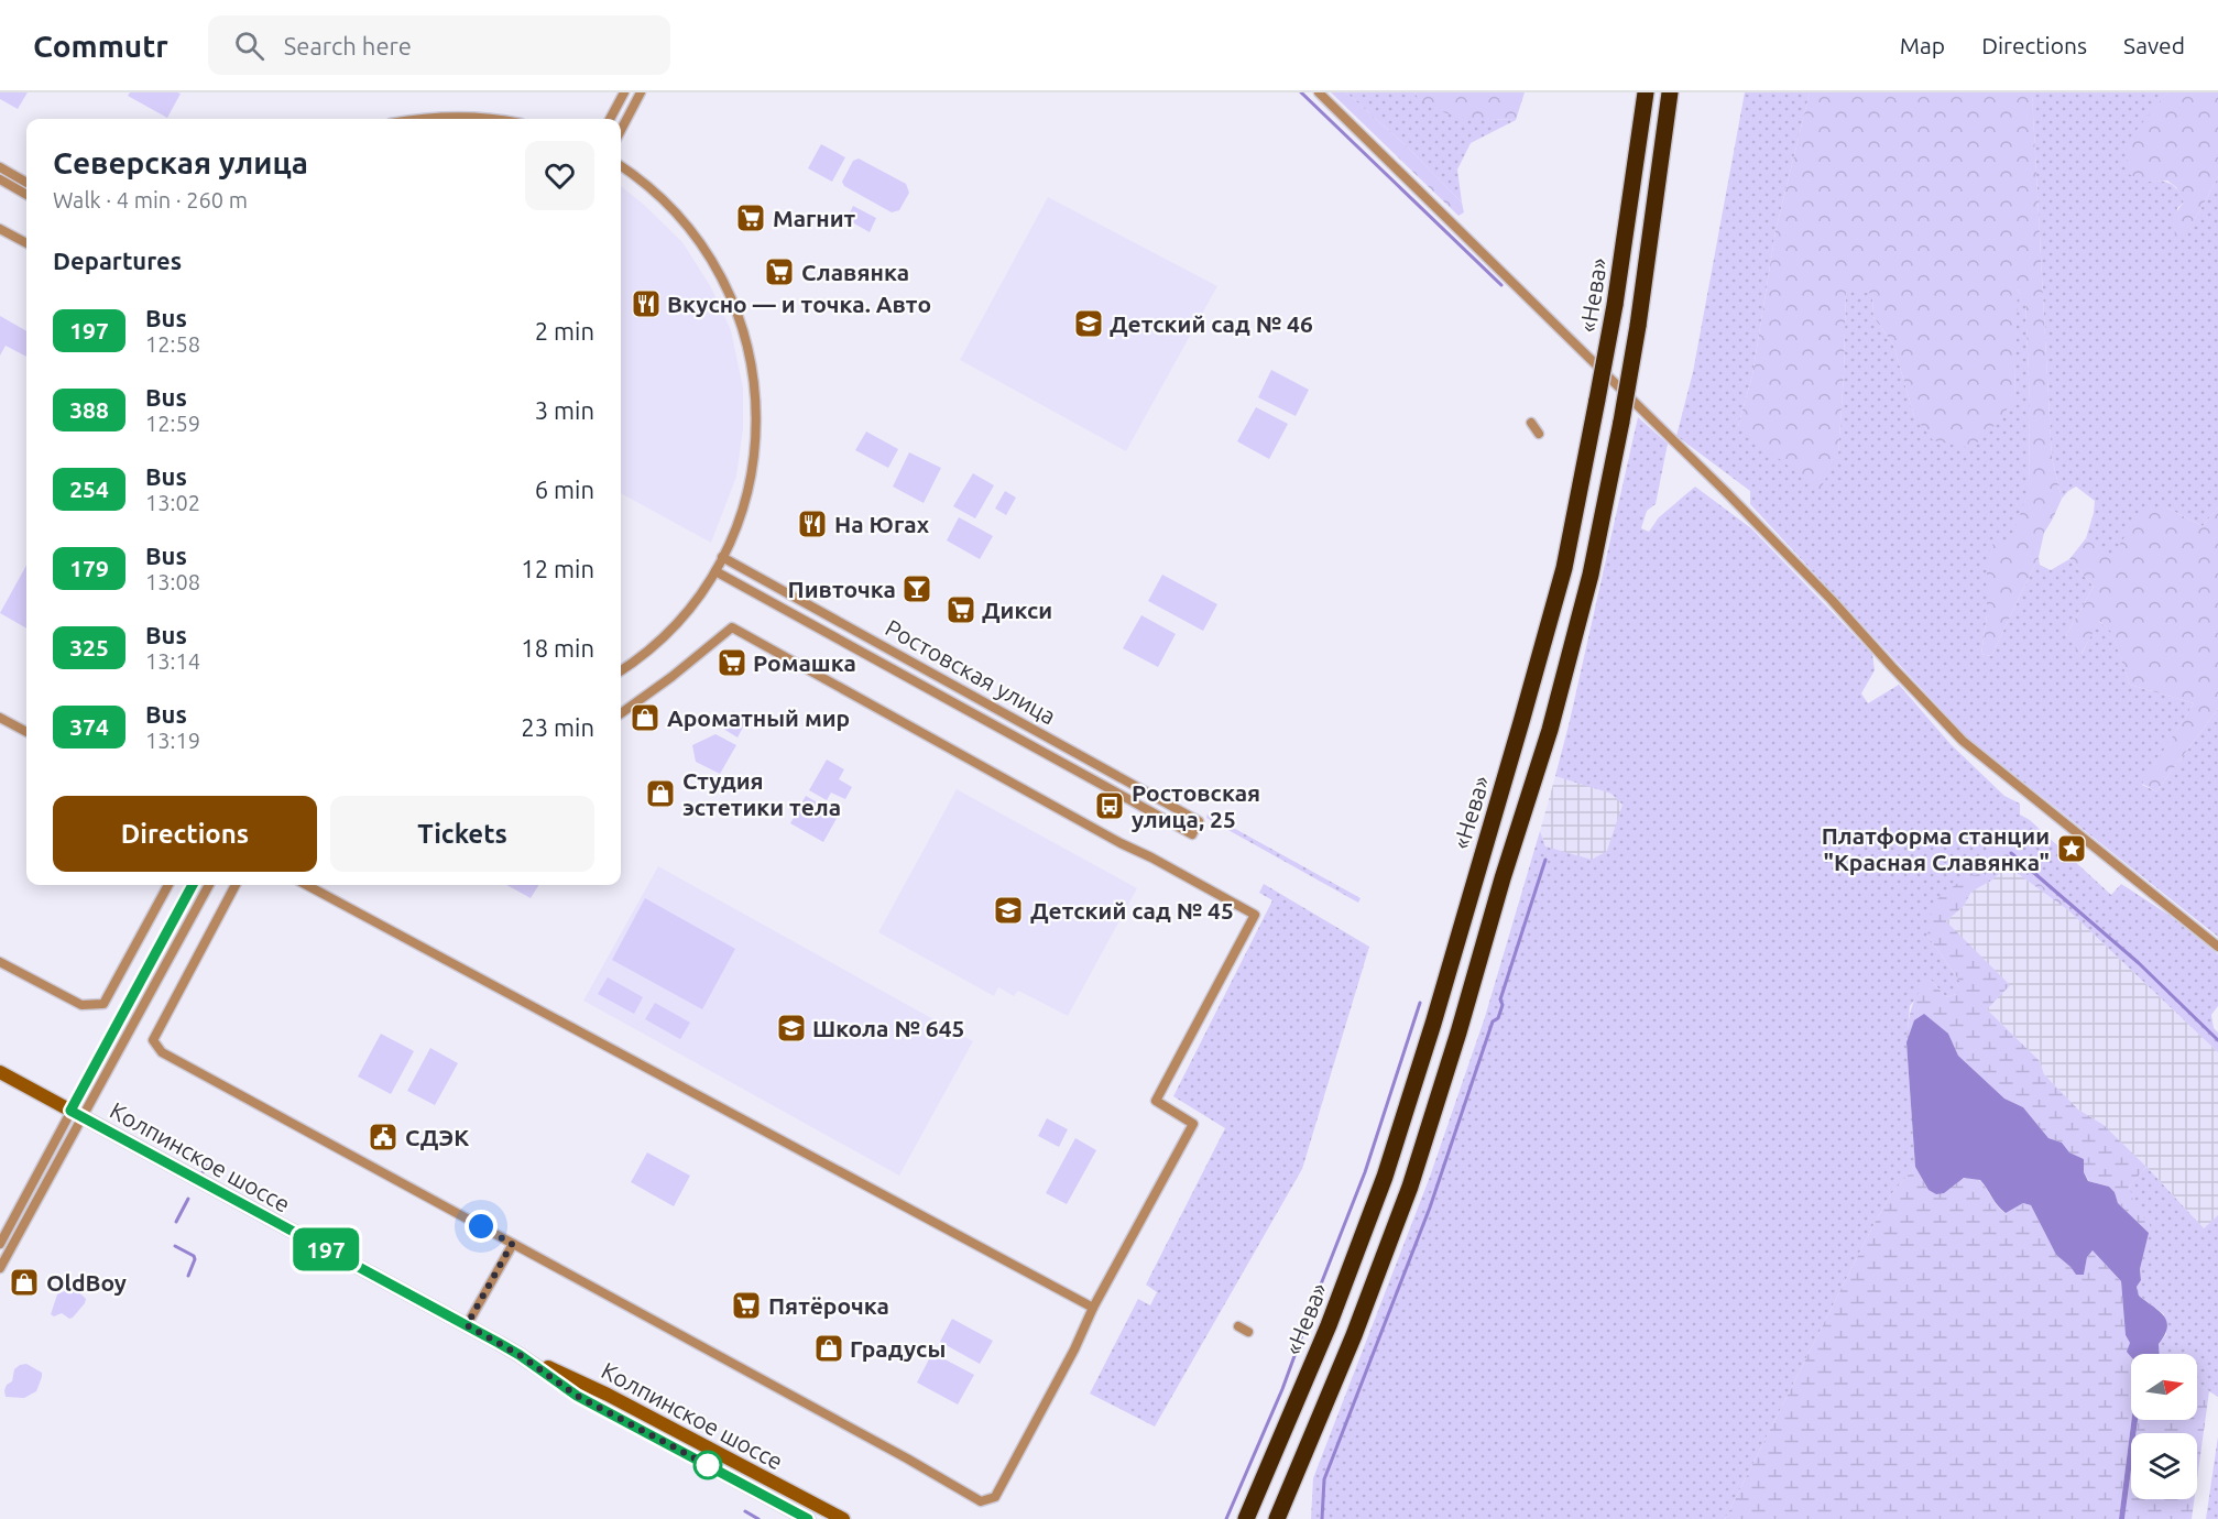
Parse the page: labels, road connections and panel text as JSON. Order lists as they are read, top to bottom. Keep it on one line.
{"streets":{"highway":["«Нева»"],"main road":["Колпинское шоссе"],"street":["Ростовская улица"]},"places":{"supermarket":["Магнит","Славянка","Дикси","Ромашка","Пятёрочка"],"restaurant":["Вкусно — и точка. Авто","На Югах"],"school or university":["Детский сад № 46","Детский сад № 45","Школа № 645"],"bar":["Пивточка"],"shop":["Ароматный мир","Студия эстетики тела","OldBoy","Градусы"],"bus stop":["Ростовская улица, 25"],"place":["Платформа станции \"Красная Славянка\""],"public building":["СДЭК"]},"lines":["bus line 197"],"north":"right","page":{"header":"Commutr","search":"Search here","nav":["Map","Directions","Saved"],"on_map":"197","heading":[["Северская улица","Walk · 4 min · 260 m"],"Departures"],"list":[{"mark":"197","name":"Bus","note":"12:58","value":"2 min"},{"mark":"388","name":"Bus","note":"12:59","value":"3 min"},{"mark":"254","name":"Bus","note":"13:02","value":"6 min"},{"mark":"179","name":"Bus","note":"13:08","value":"12 min"},{"mark":"325","name":"Bus","note":"13:14","value":"18 min"},{"mark":"374","name":"Bus","note":"13:19","value":"23 min"}],"buttons":["Directions","Tickets"]}}
